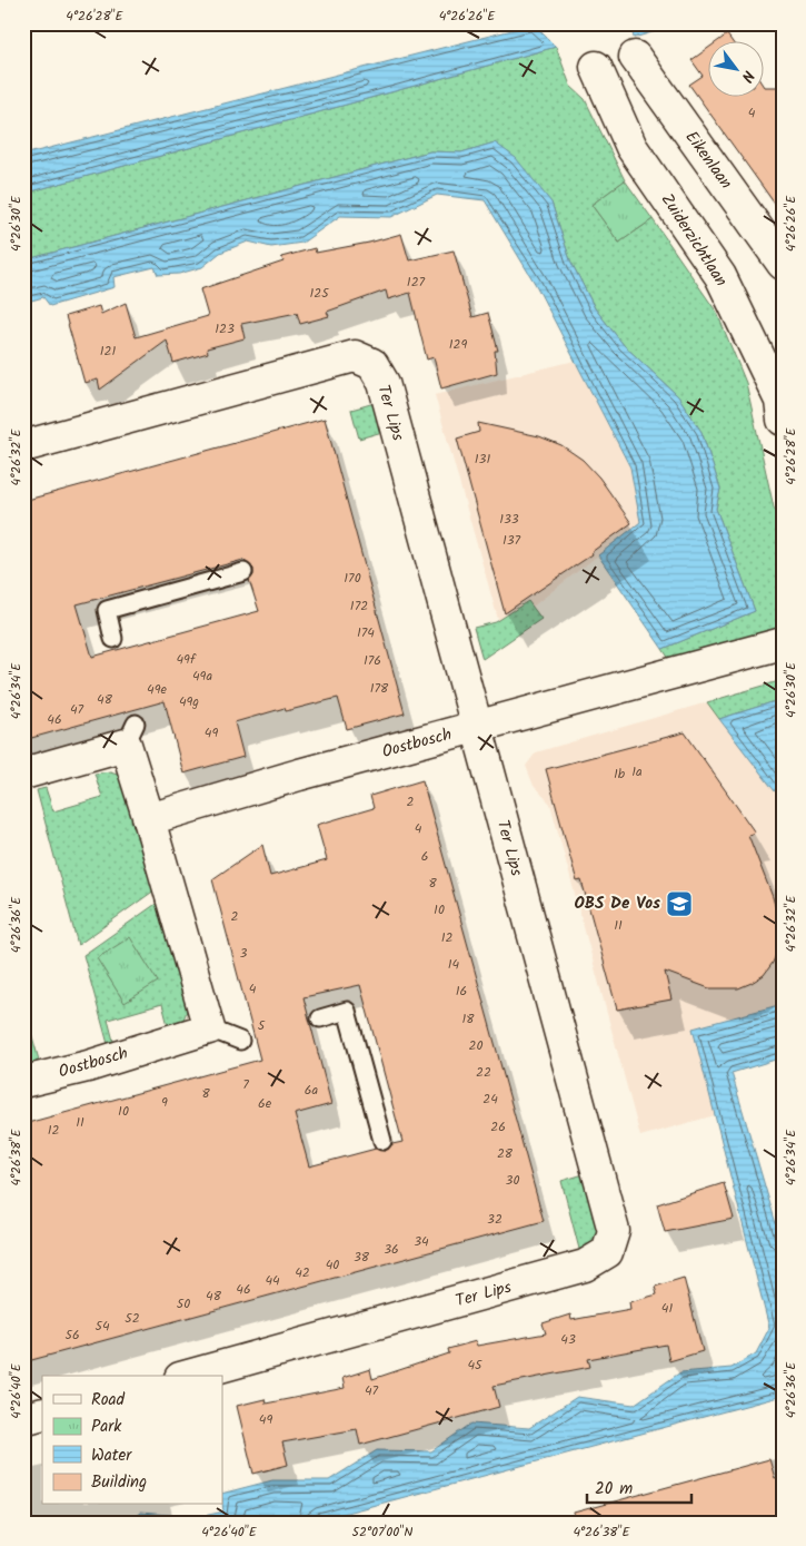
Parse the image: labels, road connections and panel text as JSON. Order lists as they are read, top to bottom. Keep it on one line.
{"streets":{"street":["Eikenlaan","Zuiderzichtlaan","Ter Lips","Oostbosch"]},"crossings":[["Ter Lips","Oostbosch"]],"places":{"school or university":["OBS De Vos"]},"house_numbers":["4","127","125","123","129","121","131","133","137","170","172","174","49f","176","49a","178","49e","48","49g","47","46","49","1a","1b","2","4","6","8","10","2","11","12","3","14","4","16","18","5","20","22","7","6a","8","24","9","6e","10","11","26","12","28","30","32","34","36","38","40","42","44","46","48","50","41","52","54","56","43","45","47","49"],"legend":["Road","Park","Water","Building"],"scale_bar":"20 m","north":"bottom right","coordinates":["4°26'28\"E","4°26'26\"E","4°26'30\"E","4°26'32\"E","4°26'34\"E","4°26'36\"E","4°26'38\"E","4°26'40\"E","52°07'00\"N"]}
